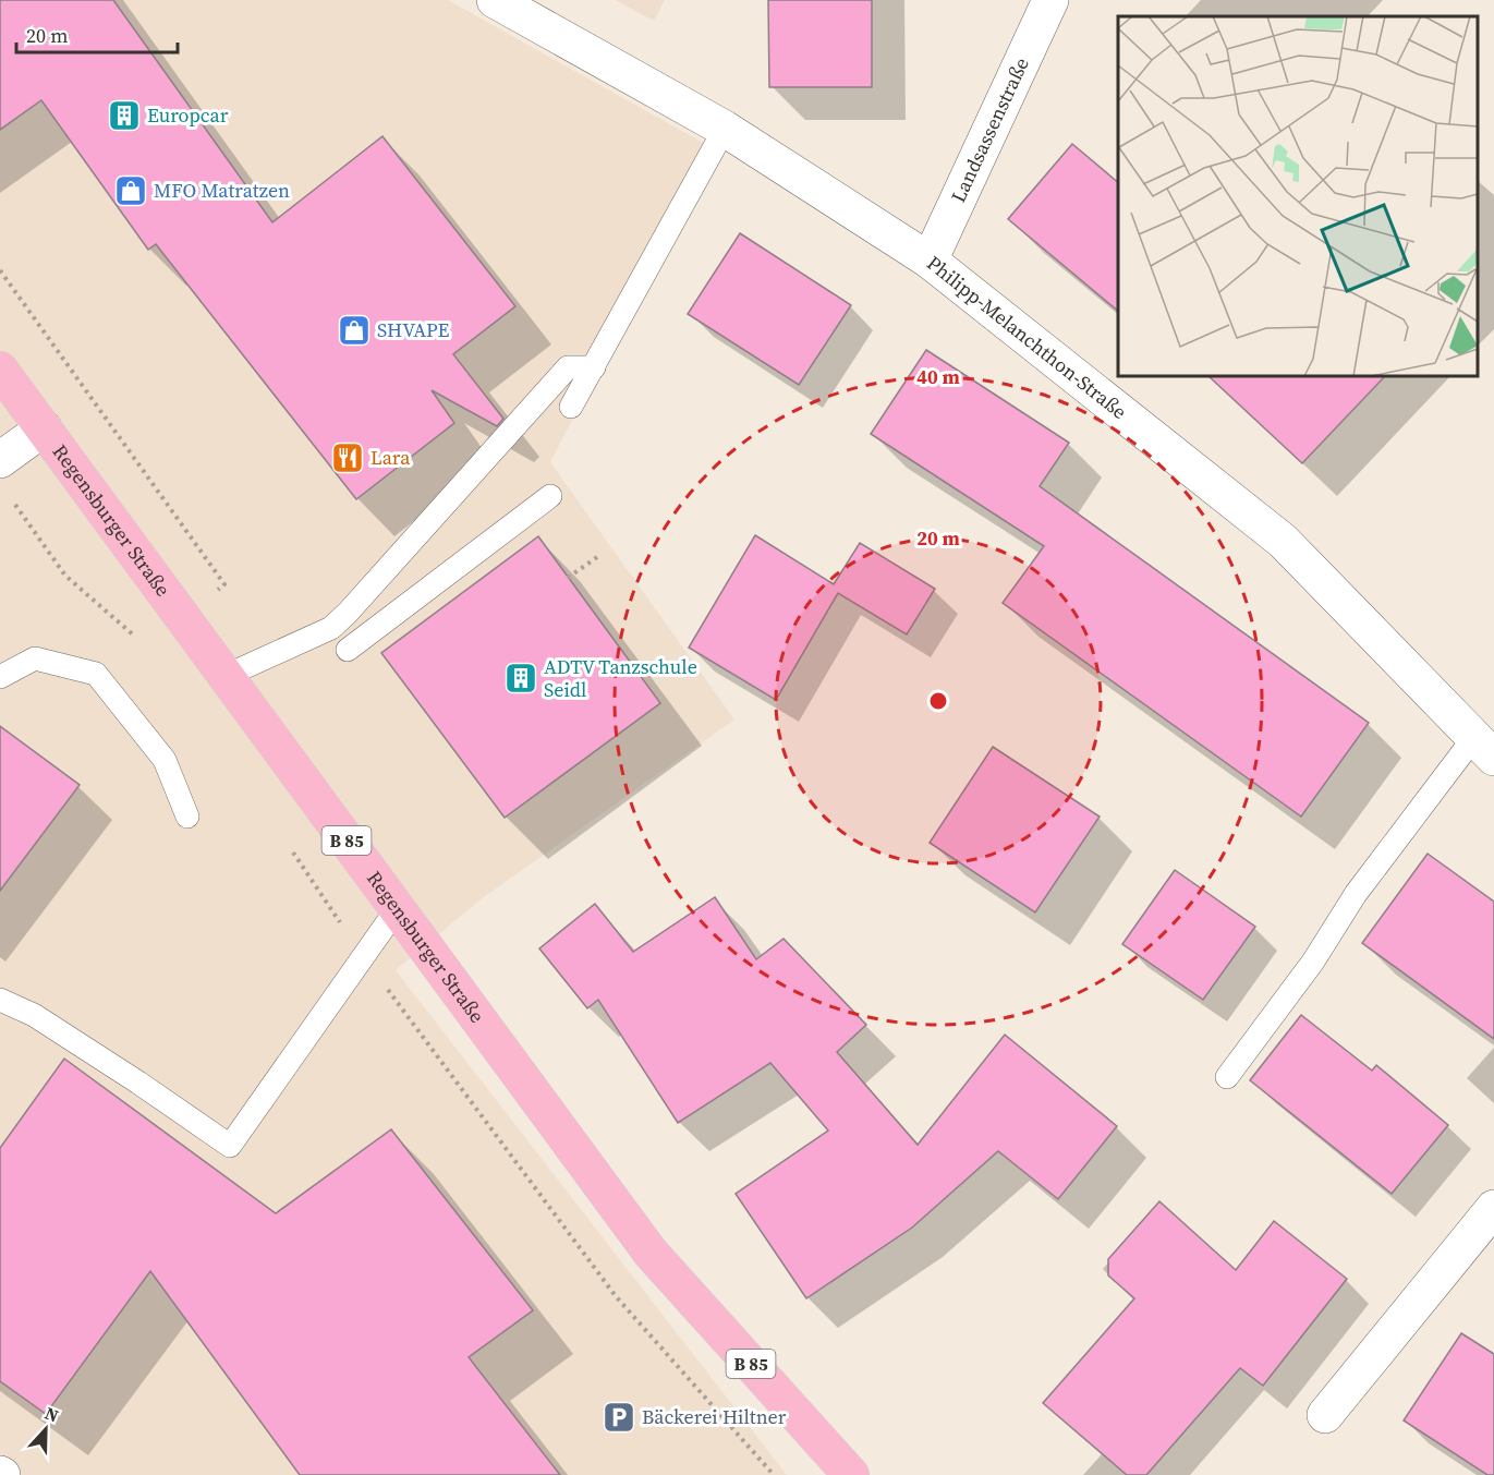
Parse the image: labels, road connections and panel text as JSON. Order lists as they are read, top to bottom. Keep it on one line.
{"streets":{"main road":["Regensburger Straße","B 85"],"street":["Landsassenstraße","Philipp-Melanchthon-Straße"]},"crossings":[["Landsassenstraße","Philipp-Melanchthon-Straße"]],"places":{"building":["Europcar","ADTV Tanzschule Seidl"],"shop":["MFO Matratzen","SHVAPE"],"restaurant":["Lara"],"parking":["Bäckerei Hiltner"]},"scale_bar":"20 m","north":"top","rings":["40 m","20 m"]}
